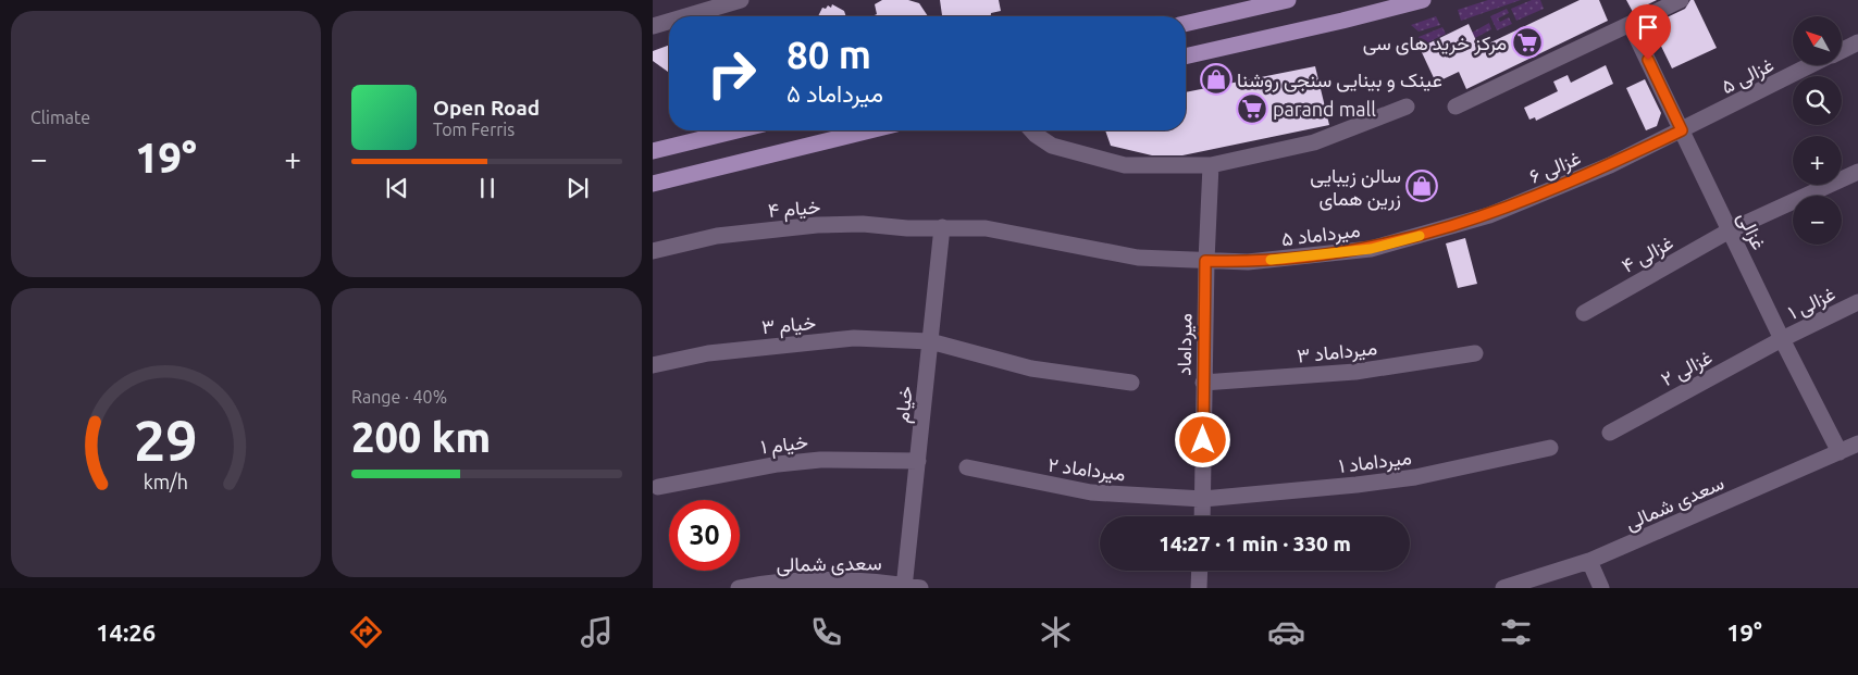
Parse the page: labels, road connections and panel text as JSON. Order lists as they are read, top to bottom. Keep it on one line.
{"streets":{"street":["غزالی ۵","غزالی ۶","خیام ۴","غزالی","میرداماد ۵","غزالی ۴","غزالی ۱","خیام ۳","میرداماد","میرداماد ۳","غزالی ۲","خیام","خیام ۱","میرداماد ۱","میرداماد ۲","سعدی شمالی"]},"crossings":[["غزالی ۵","غزالی ۶"],["غزالی ۵","غزالی"],["غزالی ۶","غزالی"],["غزالی ۶","میرداماد ۵"],["خیام ۴","میرداماد ۵"],["خیام ۴","میرداماد"],["خیام ۴","خیام"],["غزالی","غزالی ۴"],["غزالی","غزالی ۱"],["غزالی","غزالی ۲"],["غزالی","سعدی شمالی"],["میرداماد ۵","میرداماد"],["غزالی ۱","غزالی ۲"],["خیام ۳","خیام"],["میرداماد","میرداماد ۳"],["میرداماد","میرداماد ۱"],["میرداماد","میرداماد ۲"],["خیام","خیام ۱"],["خیام","سعدی شمالی"],["میرداماد ۱","میرداماد ۲"]],"places":{"supermarket":["مرکز خرید های سی","parand mall"],"shop":["عینک و بینایی سنجی روشنا","سالن زیبایی زرین همای"]},"north":"top left","page":{"tile":["Climate",["Range · 40%","200 km"]],"map_buttons":["+","−"],"turn":["80 m","میرداماد ۵"],"song":["Open Road","Tom Ferris"],"heat":["−","19°","+"],"limit":"30","trip":"14:27 · 1 min · 330 m","tabs":["14:26","19°"],"gauge":["29","km/h"]}}
